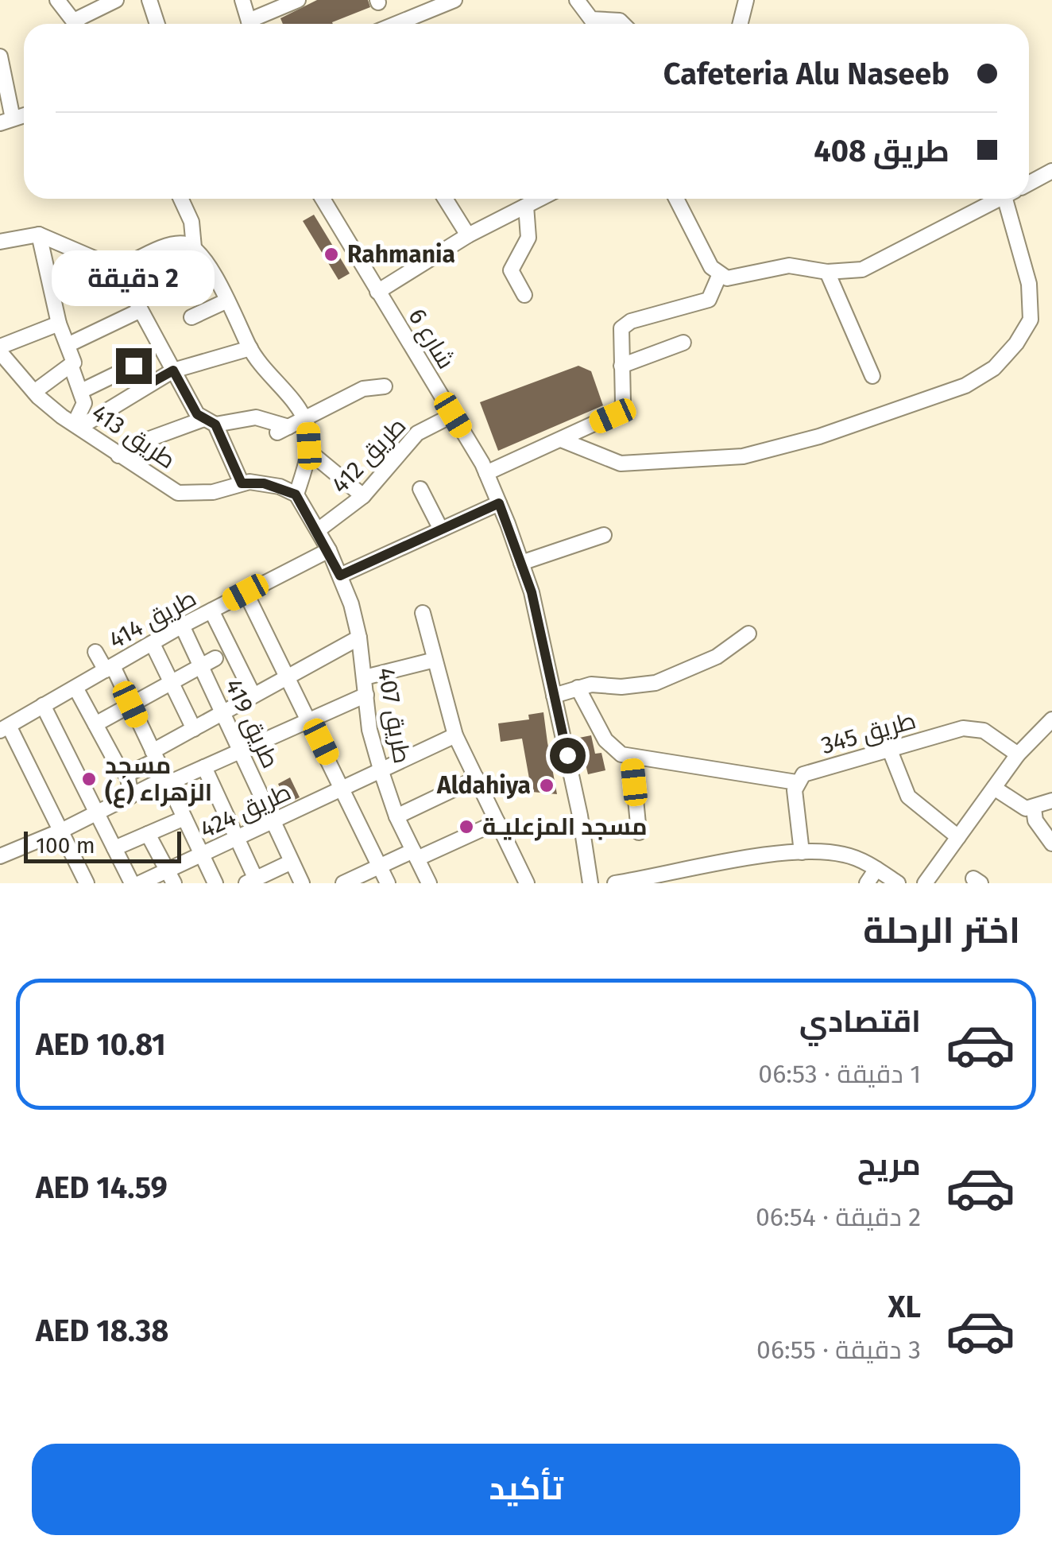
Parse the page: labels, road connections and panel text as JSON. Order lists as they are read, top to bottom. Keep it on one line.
{"streets":{"street":["شارع 6","طريق 413","طريق 412","طريق 414","طريق 407","طريق 419","طريق 345","طريق 424"]},"crossings":[["شارع 6","طريق 412"],["طريق 414","طريق 407"],["طريق 414","طريق 419"],["طريق 407","طريق 424"],["طريق 419","طريق 424"]],"places":["Rahmania","مسجد الزهراء (ع)","Aldahiya","مسجد المزعليـة"],"scale_bar":"100 m","page":{"banner":["Cafeteria Alu Naseeb","طريق 408"],"bubble":"2 دقيقة","scale":"100 m","heading":"اختر الرحلة","list":[{"name":"اقتصادي","note":"1 دقيقة · 06:53","value":"AED 10.81"},{"name":"مريح","note":"2 دقيقة · 06:54","value":"AED 14.59"},{"name":"XL","note":"3 دقيقة · 06:55","value":"AED 18.38"}],"buttons":"تأكيد"}}
